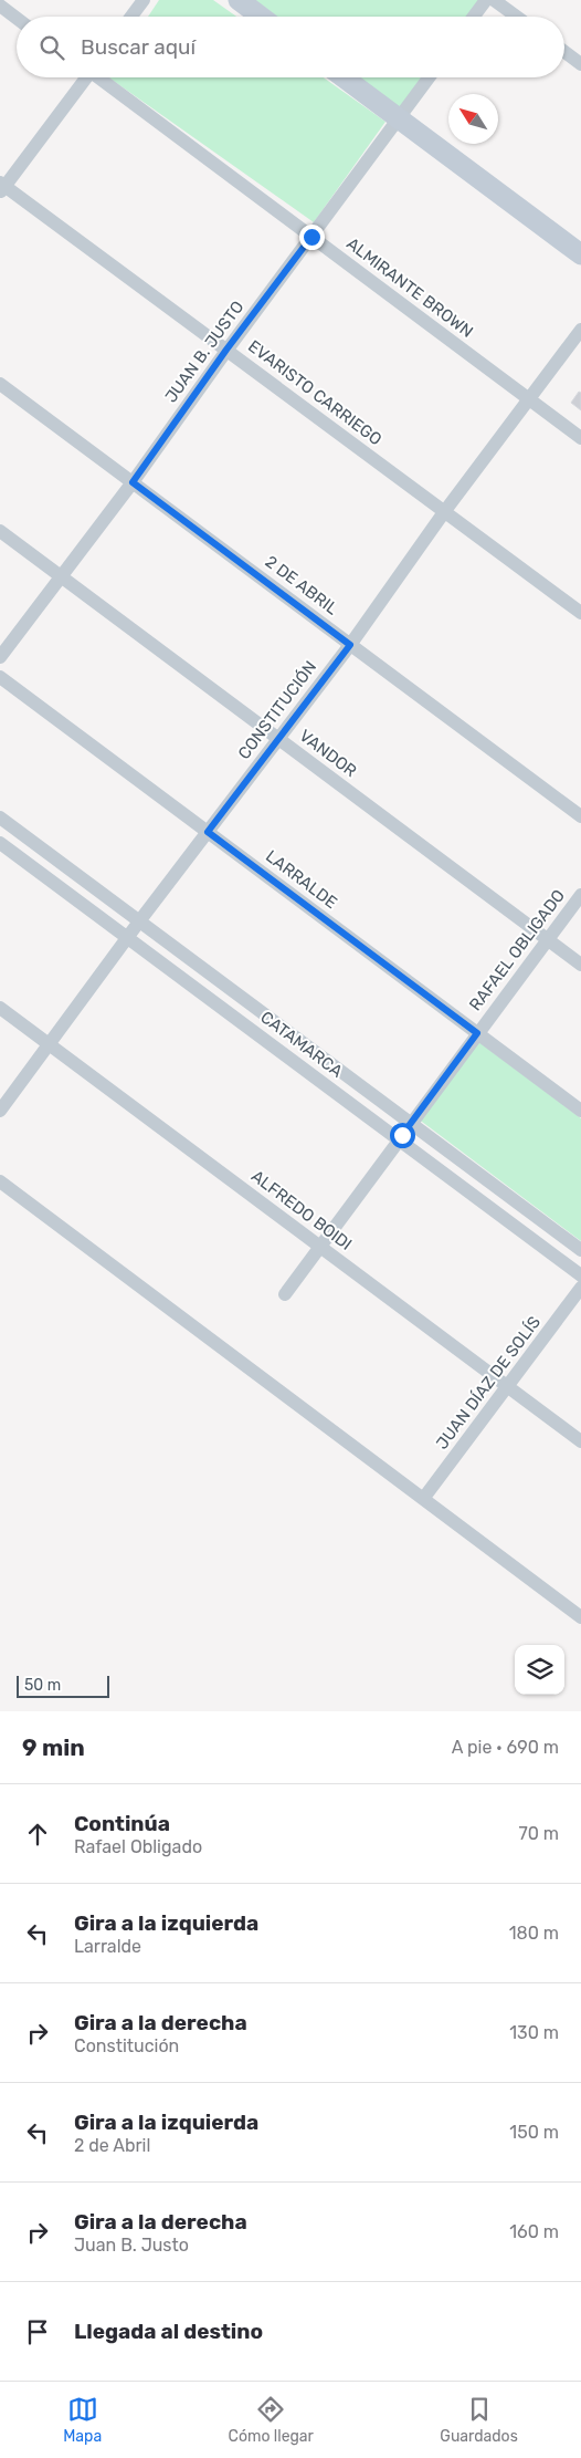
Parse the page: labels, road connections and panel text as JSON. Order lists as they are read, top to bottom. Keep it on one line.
{"streets":{"street":["ALMIRANTE BROWN","JUAN B. JUSTO","EVARISTO CARRIEGO","2 DE ABRIL","CONSTITUCIÓN","VANDOR","LARRALDE","RAFAEL OBLIGADO","CATAMARCA","ALFREDO BOIDI","JUAN DÍAZ DE SOLÍS"]},"crossings":[["ALMIRANTE BROWN","JUAN B. JUSTO"],["ALMIRANTE BROWN","CONSTITUCIÓN"],["JUAN B. JUSTO","EVARISTO CARRIEGO"],["JUAN B. JUSTO","2 DE ABRIL"],["JUAN B. JUSTO","VANDOR"],["EVARISTO CARRIEGO","CONSTITUCIÓN"],["2 DE ABRIL","CONSTITUCIÓN"],["CONSTITUCIÓN","VANDOR"],["CONSTITUCIÓN","LARRALDE"],["CONSTITUCIÓN","CATAMARCA"],["CONSTITUCIÓN","ALFREDO BOIDI"],["VANDOR","RAFAEL OBLIGADO"],["LARRALDE","RAFAEL OBLIGADO"],["RAFAEL OBLIGADO","CATAMARCA"],["RAFAEL OBLIGADO","ALFREDO BOIDI"],["ALFREDO BOIDI","JUAN DÍAZ DE SOLÍS"]],"scale_bar":"50 m","north":"top left","page":{"search":"Buscar aquí","scale":"50 m","heading":["9 min","A pie · 690 m"],"list":[["Continúa","Rafael Obligado","70 m"],["Gira a la izquierda","Larralde","180 m"],["Gira a la derecha","Constitución","130 m"],["Gira a la izquierda","2 de Abril","150 m"],["Gira a la derecha","Juan B. Justo","160 m"],"Llegada al destino"],"nav":["Mapa","Cómo llegar","Guardados"]}}
